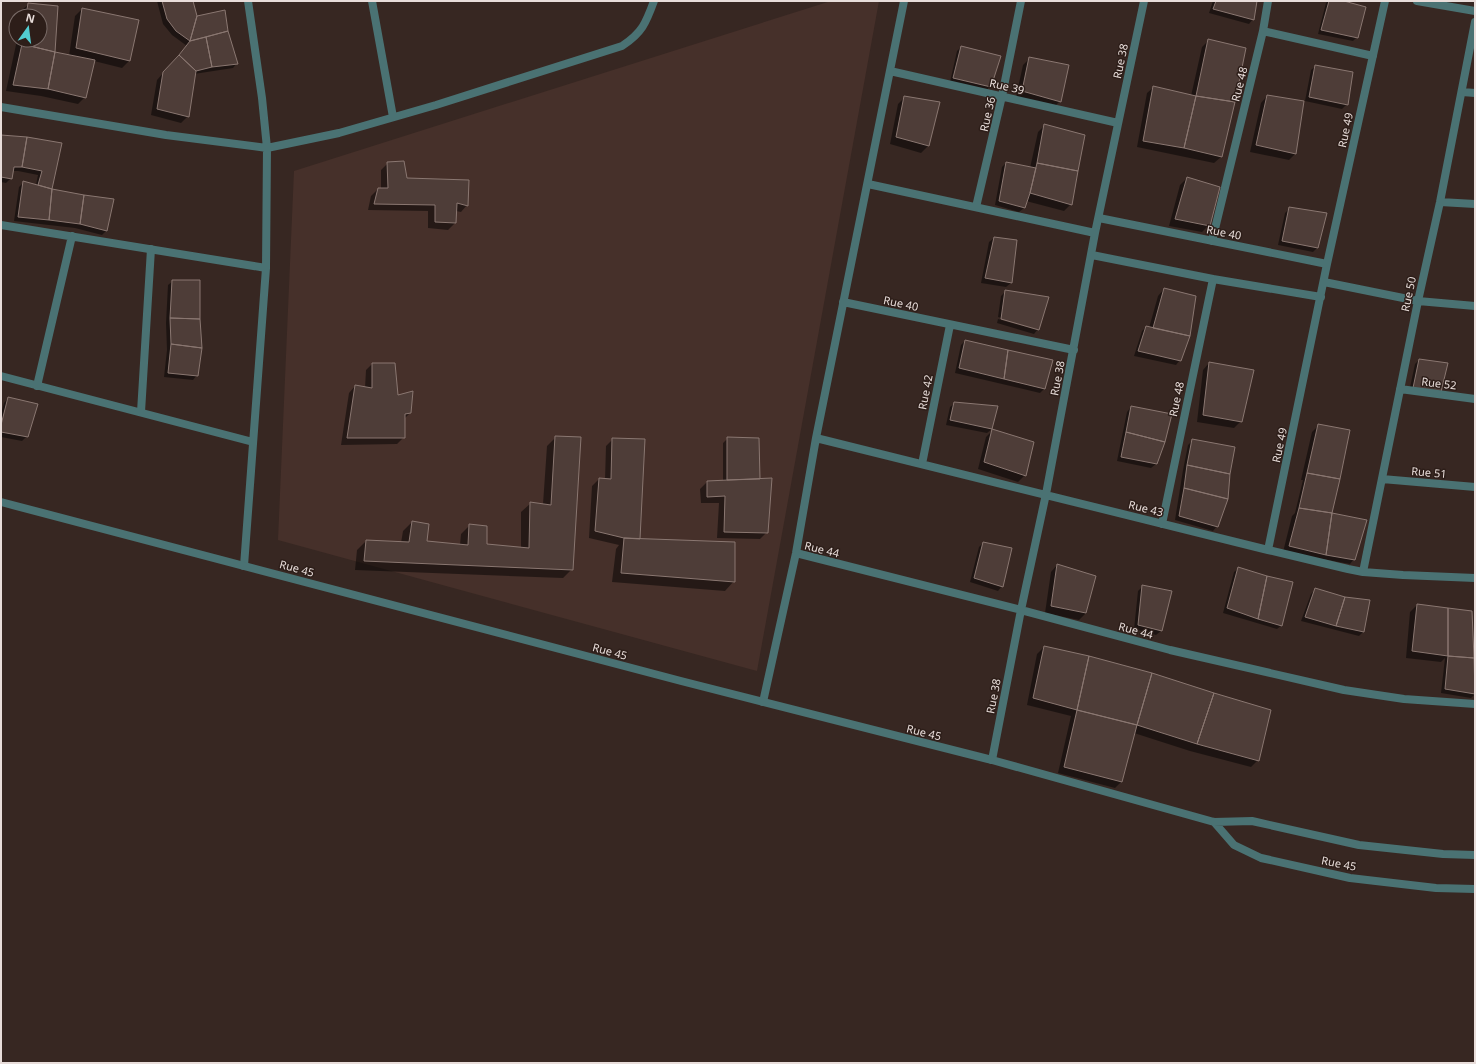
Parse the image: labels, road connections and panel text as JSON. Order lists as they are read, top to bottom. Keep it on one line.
{"streets":{"street":["Rue 38","Rue 48","Rue 39","Rue 36","Rue 49","Rue 40","Rue 50","Rue 52","Rue 42","Rue 51","Rue 43","Rue 44","Rue 45"]},"crossings":[["Rue 38","Rue 39"],["Rue 38","Rue 40"],["Rue 38","Rue 43"],["Rue 38","Rue 44"],["Rue 38","Rue 45"],["Rue 48","Rue 40"],["Rue 48","Rue 43"],["Rue 39","Rue 36"],["Rue 49","Rue 40"],["Rue 49","Rue 43"],["Rue 40","Rue 42"],["Rue 50","Rue 52"],["Rue 50","Rue 51"],["Rue 50","Rue 43"],["Rue 42","Rue 43"]],"north":"top"}
